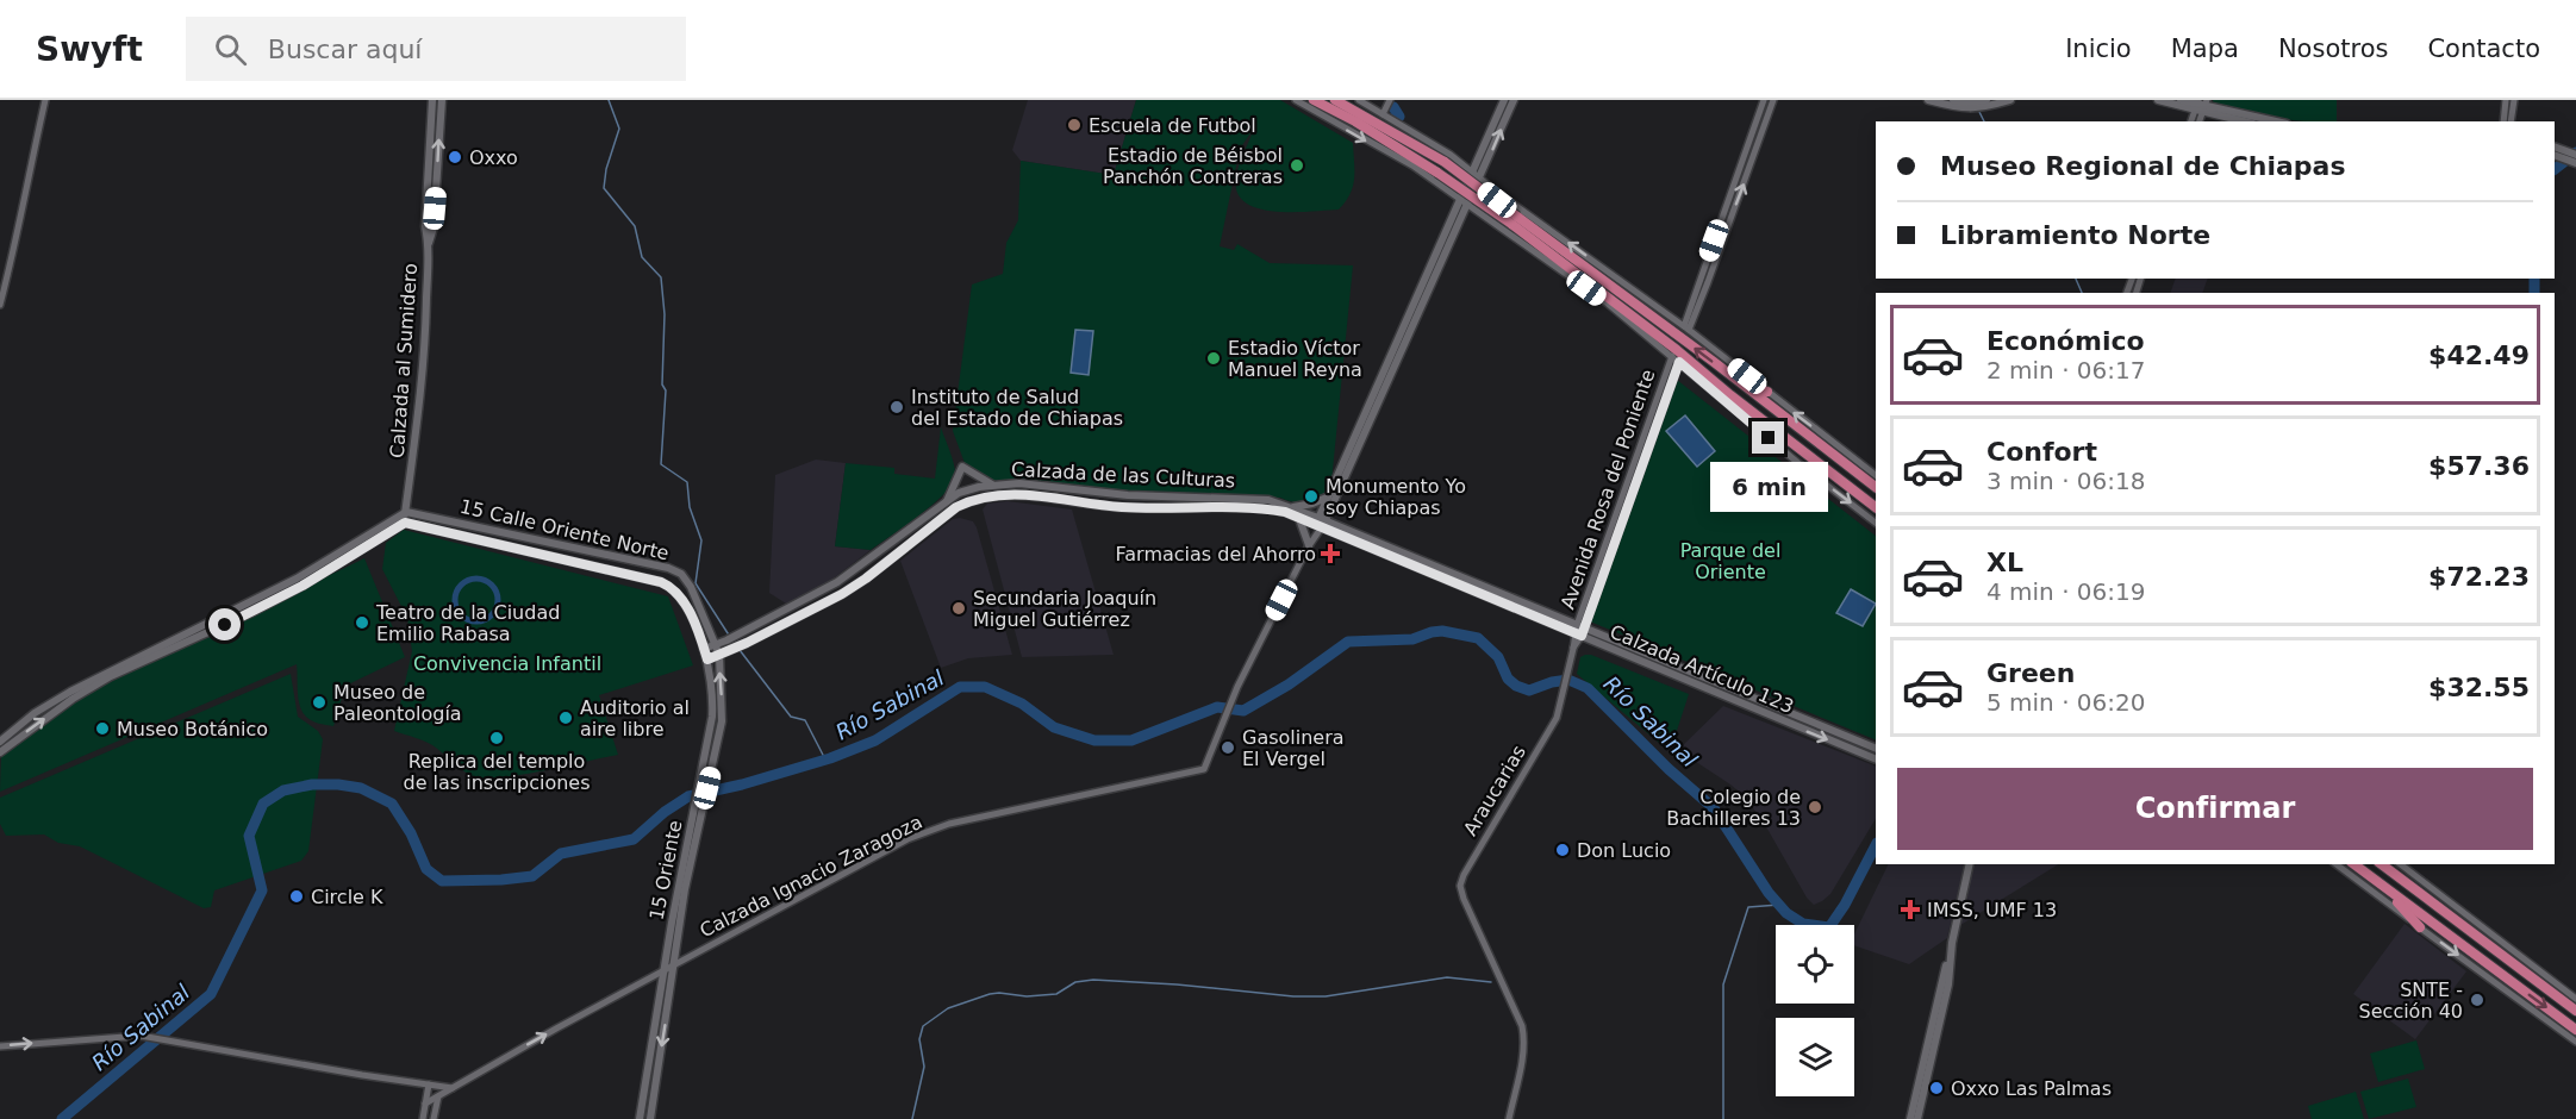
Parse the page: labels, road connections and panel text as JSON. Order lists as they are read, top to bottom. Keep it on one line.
{"streets":{"main road":["Calzada al Sumidero","Calzada de las Culturas","15 Calle Oriente Norte","Calzada Artículo 123","15 Oriente"],"street":["Avenida Rosa del Poniente","Araucarias","Calzada Ignacio Zaragoza"]},"crossings":[["Calzada al Sumidero","15 Calle Oriente Norte"],["Calzada de las Culturas","15 Calle Oriente Norte"],["Calzada de las Culturas","Calzada Artículo 123"],["Calzada de las Culturas","15 Oriente"],["Calzada de las Culturas","Calzada Ignacio Zaragoza"],["Avenida Rosa del Poniente","Calzada Artículo 123"],["Avenida Rosa del Poniente","Araucarias"],["15 Calle Oriente Norte","15 Oriente"],["Calzada Artículo 123","Araucarias"],["Calzada Artículo 123","Calzada Ignacio Zaragoza"],["15 Oriente","Calzada Ignacio Zaragoza"]],"water":["Río Sabinal"],"parks":["Parque del Oriente","Convivencia Infantil"],"places":{"other":["Escuela de Futbol","Oxxo","Estadio de Béisbol Panchón Contreras","Estadio Víctor Manuel Reyna","Instituto de Salud del Estado de Chiapas","Monumento Yo soy Chiapas","Secundaria Joaquín Miguel Gutiérrez","Teatro de la Ciudad Emilio Rabasa","Museo de Paleontología","Auditorio al aire libre","Museo Botánico","Replica del templo de las inscripciones","Gasolinera El Vergel","Colegio de Bachilleres 13","Don Lucio","Circle K","SNTE - Sección 40","Oxxo Las Palmas"],"health":["Farmacias del Ahorro","IMSS, UMF 13"]},"page":{"header":"Swyft","search":"Buscar aquí","nav":["Inicio","Mapa","Nosotros","Contacto"],"banner":["Museo Regional de Chiapas","Libramiento Norte"],"list":[{"name":"Económico","note":"2 min · 06:17","value":"$42.49"},{"name":"Confort","note":"3 min · 06:18","value":"$57.36"},{"name":"XL","note":"4 min · 06:19","value":"$72.23"},{"name":"Green","note":"5 min · 06:20","value":"$32.55"}],"bubble":"6 min","buttons":"Confirmar"}}
